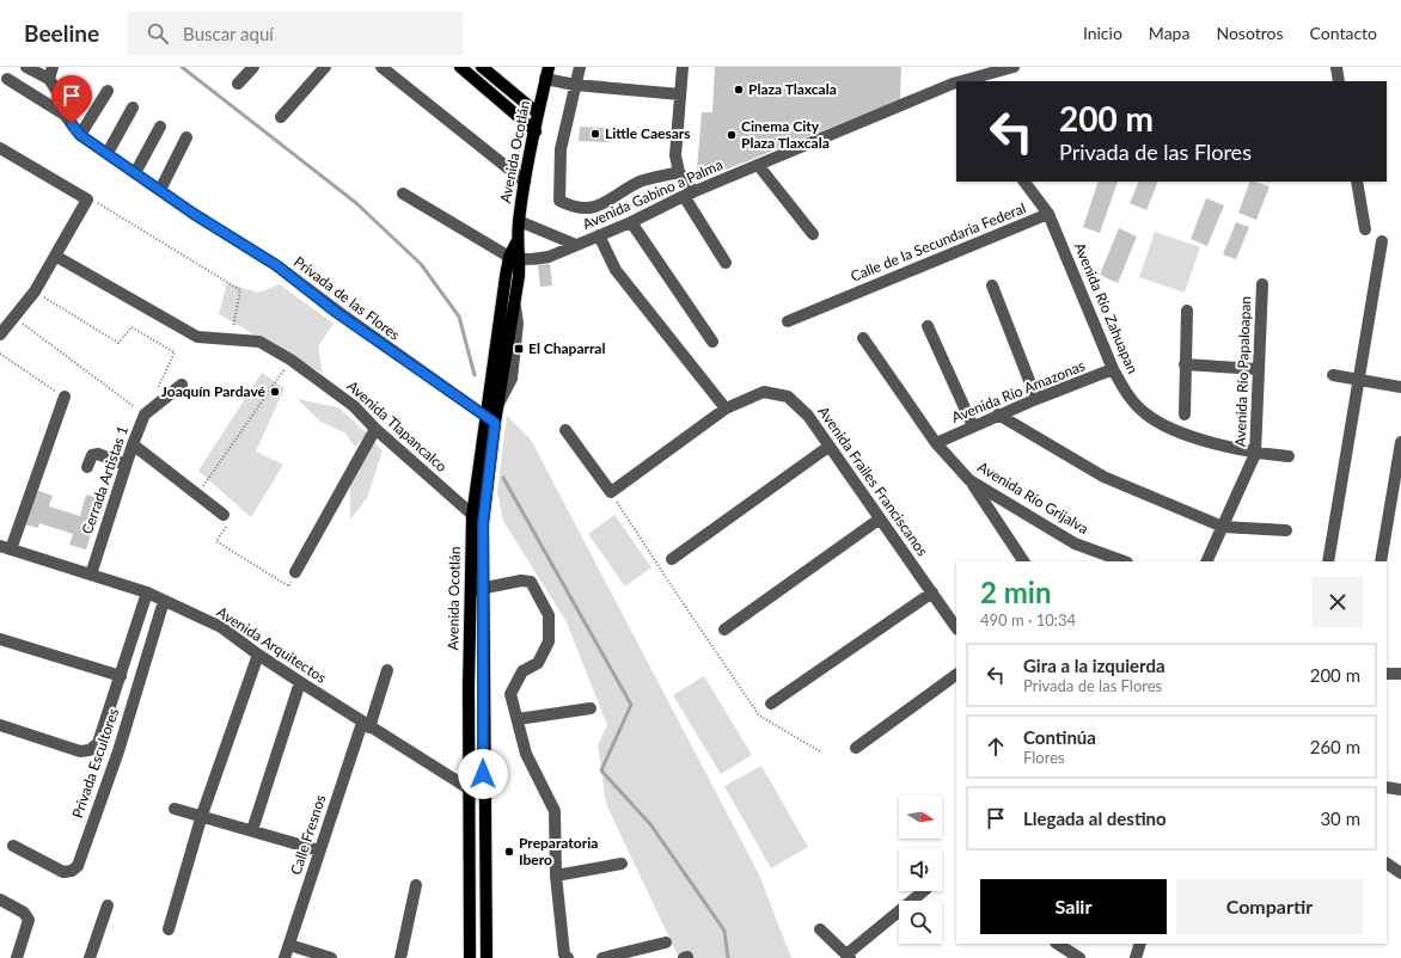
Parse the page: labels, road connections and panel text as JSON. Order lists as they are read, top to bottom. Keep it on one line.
{"streets":{"main road":["Avenida Ocotlán"],"street":["Avenida Gabino a Palma","Calle de la Secundaria Federal","Privada de las Flores","Avenida Río Zahuapan","Avenida Río Papaloapan","Avenida Río Amazonas","Avenida Tlapancalco","Cerrada Artistas 1","Avenida Frailes Franciscanos","Avenida Río Grijalva","Avenida Arquitectos","Privada Escultores","Calle Fresnos"]},"crossings":[["Avenida Ocotlán","Avenida Gabino a Palma"],["Avenida Ocotlán","Privada de las Flores"],["Avenida Ocotlán","Avenida Tlapancalco"],["Avenida Ocotlán","Avenida Arquitectos"],["Calle de la Secundaria Federal","Avenida Río Zahuapan"],["Avenida Río Zahuapan","Avenida Río Papaloapan"],["Avenida Río Zahuapan","Avenida Río Amazonas"],["Avenida Río Amazonas","Avenida Río Grijalva"],["Cerrada Artistas 1","Avenida Arquitectos"],["Avenida Arquitectos","Privada Escultores"],["Avenida Arquitectos","Calle Fresnos"]],"places":{"other":["Plaza Tlaxcala","Little Caesars","Cinema City Plaza Tlaxcala","Joaquín Pardavé","Preparatoria Ibero"],"transit":["El Chaparral"]},"north":"right","page":{"header":"Beeline","search":"Buscar aquí","nav":["Inicio","Mapa","Nosotros","Contacto"],"turn":["200 m","Privada de las Flores"],"heading":["2 min","490 m · 10:34"],"list":[{"name":"Gira a la izquierda","note":"Privada de las Flores","value":"200 m"},{"name":"Continúa","note":"Flores","value":"260 m"},{"name":"Llegada al destino","value":"30 m"}],"buttons":["Salir","Compartir"]}}
